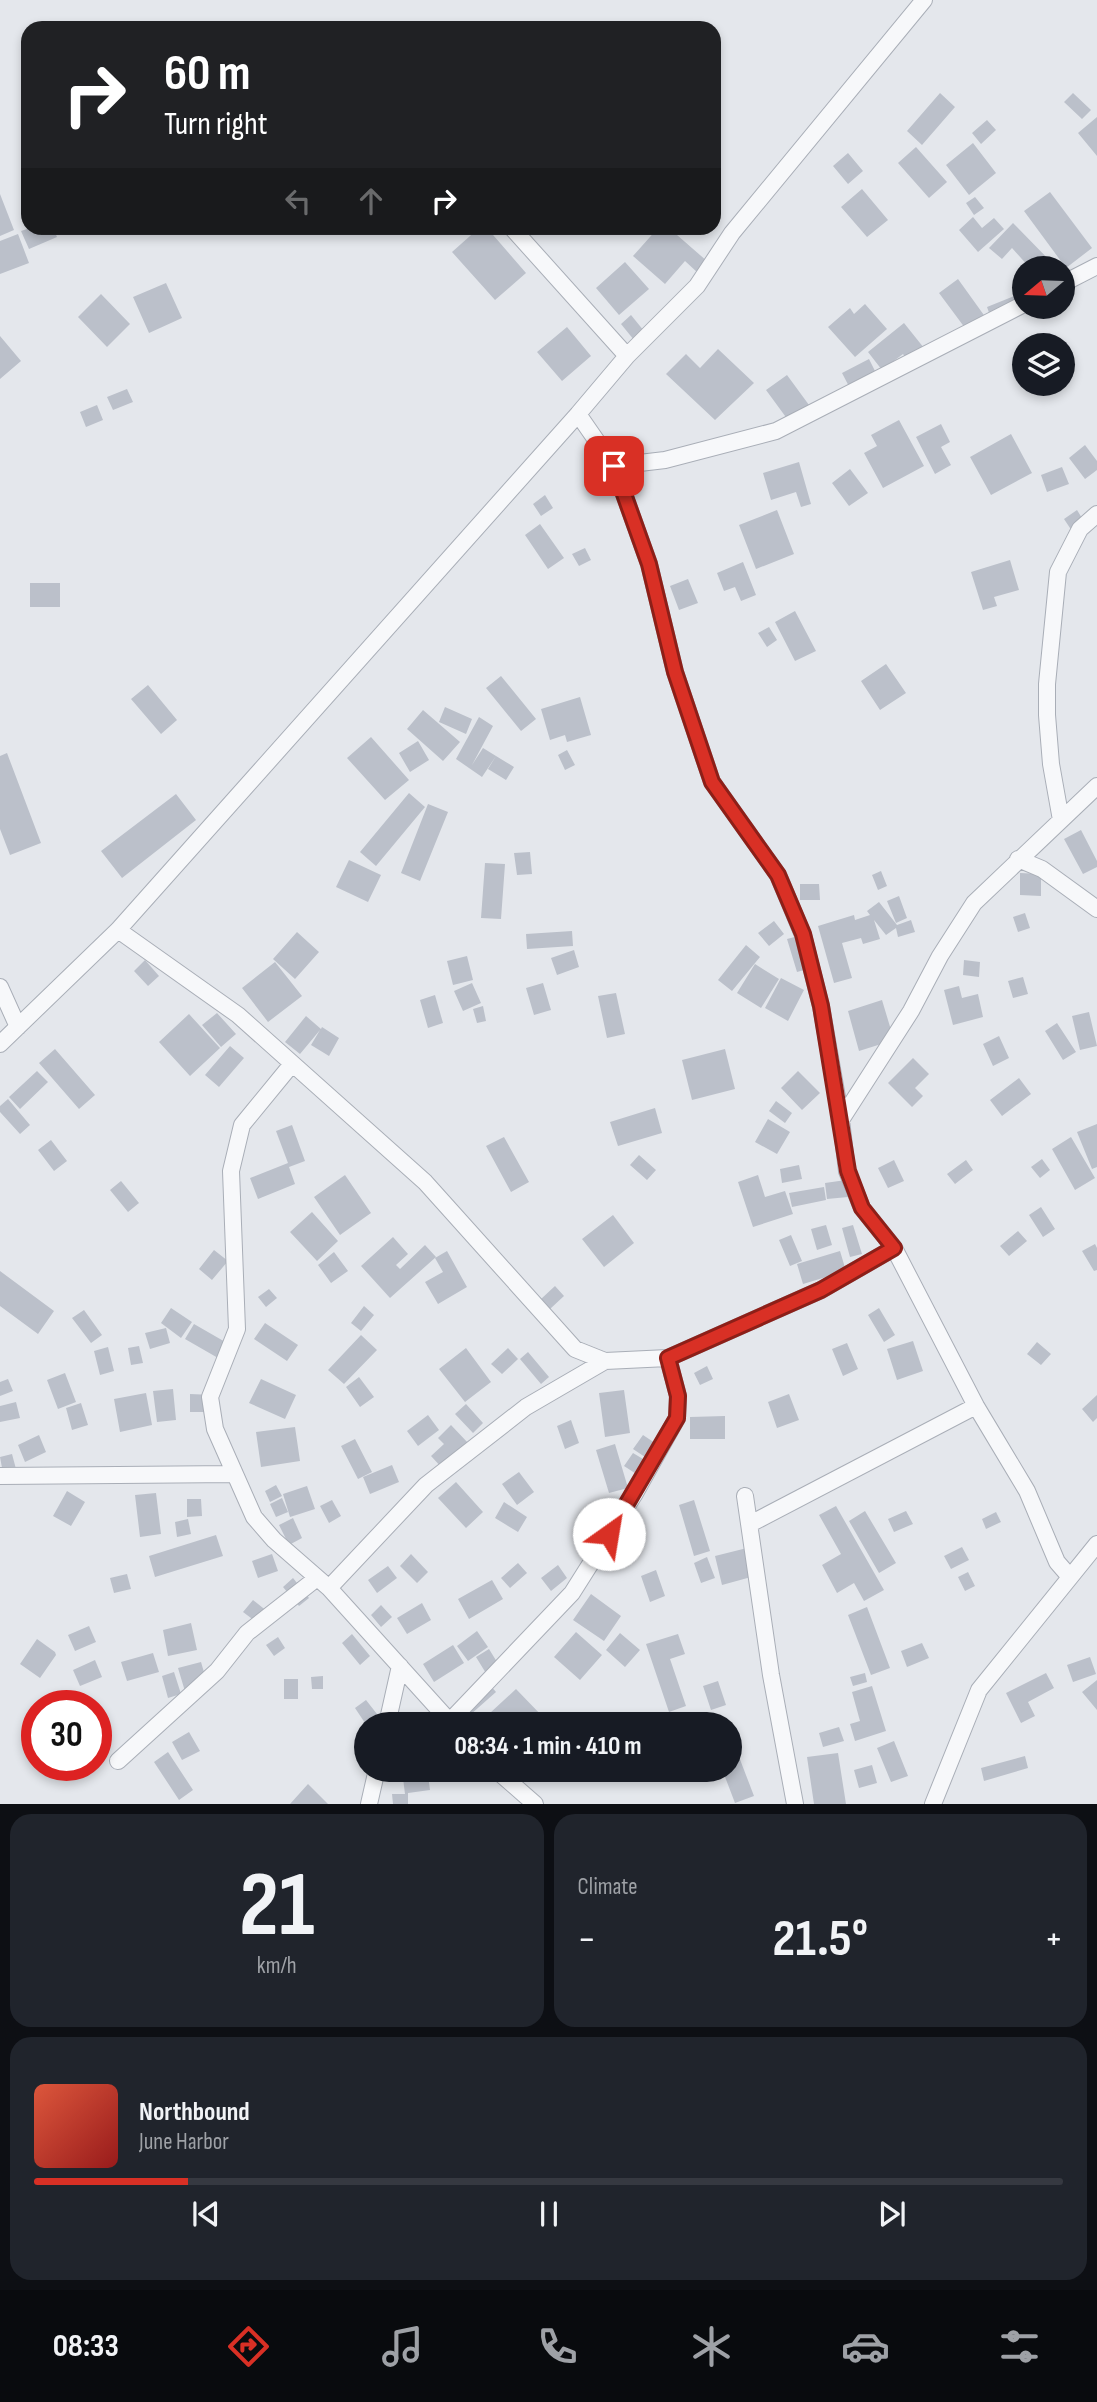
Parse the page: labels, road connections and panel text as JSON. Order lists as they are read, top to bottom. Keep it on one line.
{"north":"left","page":{"turn":["60 m","Turn right"],"limit":"30","trip":"08:34 · 1 min · 410 m","tile":[["21","km/h"],"Climate"],"heat":["−","21.5°","+"],"song":["Northbound","June Harbor"],"tabs":"08:33"}}
